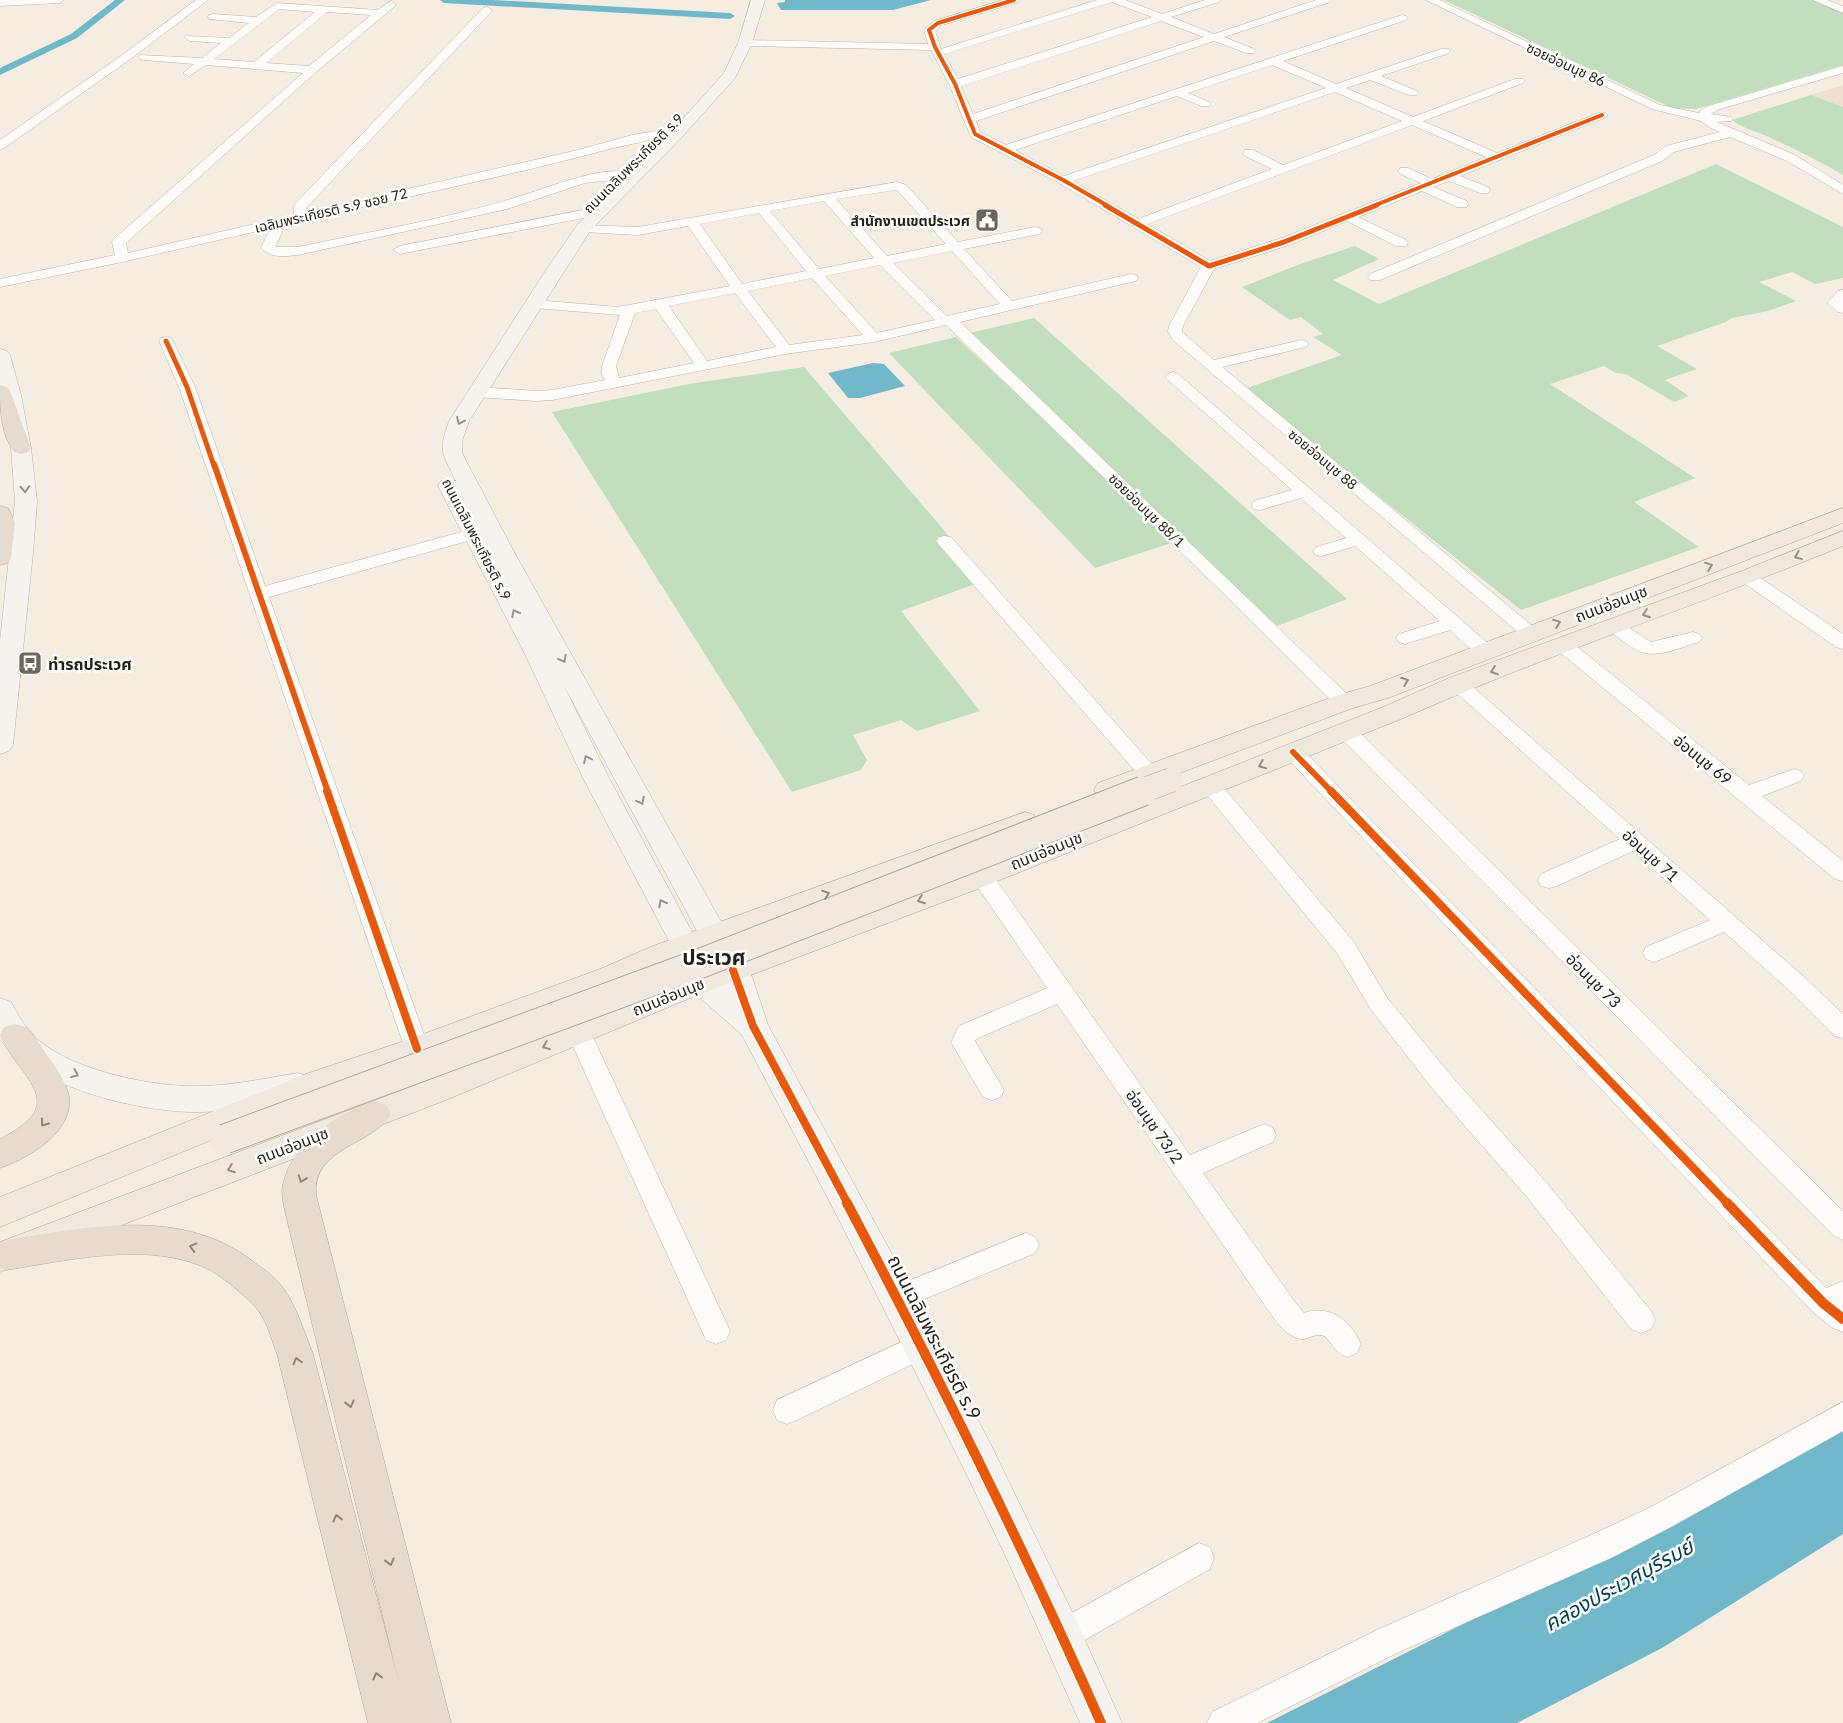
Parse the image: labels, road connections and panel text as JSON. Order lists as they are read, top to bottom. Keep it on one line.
{"streets":{"main road":["ถนนเฉลิมพระเกียรติ ร.9","ถนนอ่อนนุช"],"street":["ซอยอ่อนนุช 86","เฉลิมพระเกียรติ ร.9 ซอย 72","ซอยอ่อนนุช 88","ซอยอ่อนนุช 88/1","อ่อนนุช 69","อ่อนนุช 71","อ่อนนุช 73","อ่อนนุช 73/2"]},"crossings":[["ถนนเฉลิมพระเกียรติ ร.9","เฉลิมพระเกียรติ ร.9 ซอย 72"],["ถนนเฉลิมพระเกียรติ ร.9","ถนนอ่อนนุช"],["ซอยอ่อนนุช 88","ถนนอ่อนนุช"],["ซอยอ่อนนุช 88/1","ถนนอ่อนนุช"],["ถนนอ่อนนุช","อ่อนนุช 69"],["ถนนอ่อนนุช","อ่อนนุช 71"],["ถนนอ่อนนุช","อ่อนนุช 73"],["ถนนอ่อนนุช","อ่อนนุช 73/2"]],"districts":["ประเวศ"],"water":["คลองประเวศบุรีรมย์"],"places":{"public building":["สำนักงานเขตประเวศ"],"bus stop":["ท่ารถประเวศ"]}}
